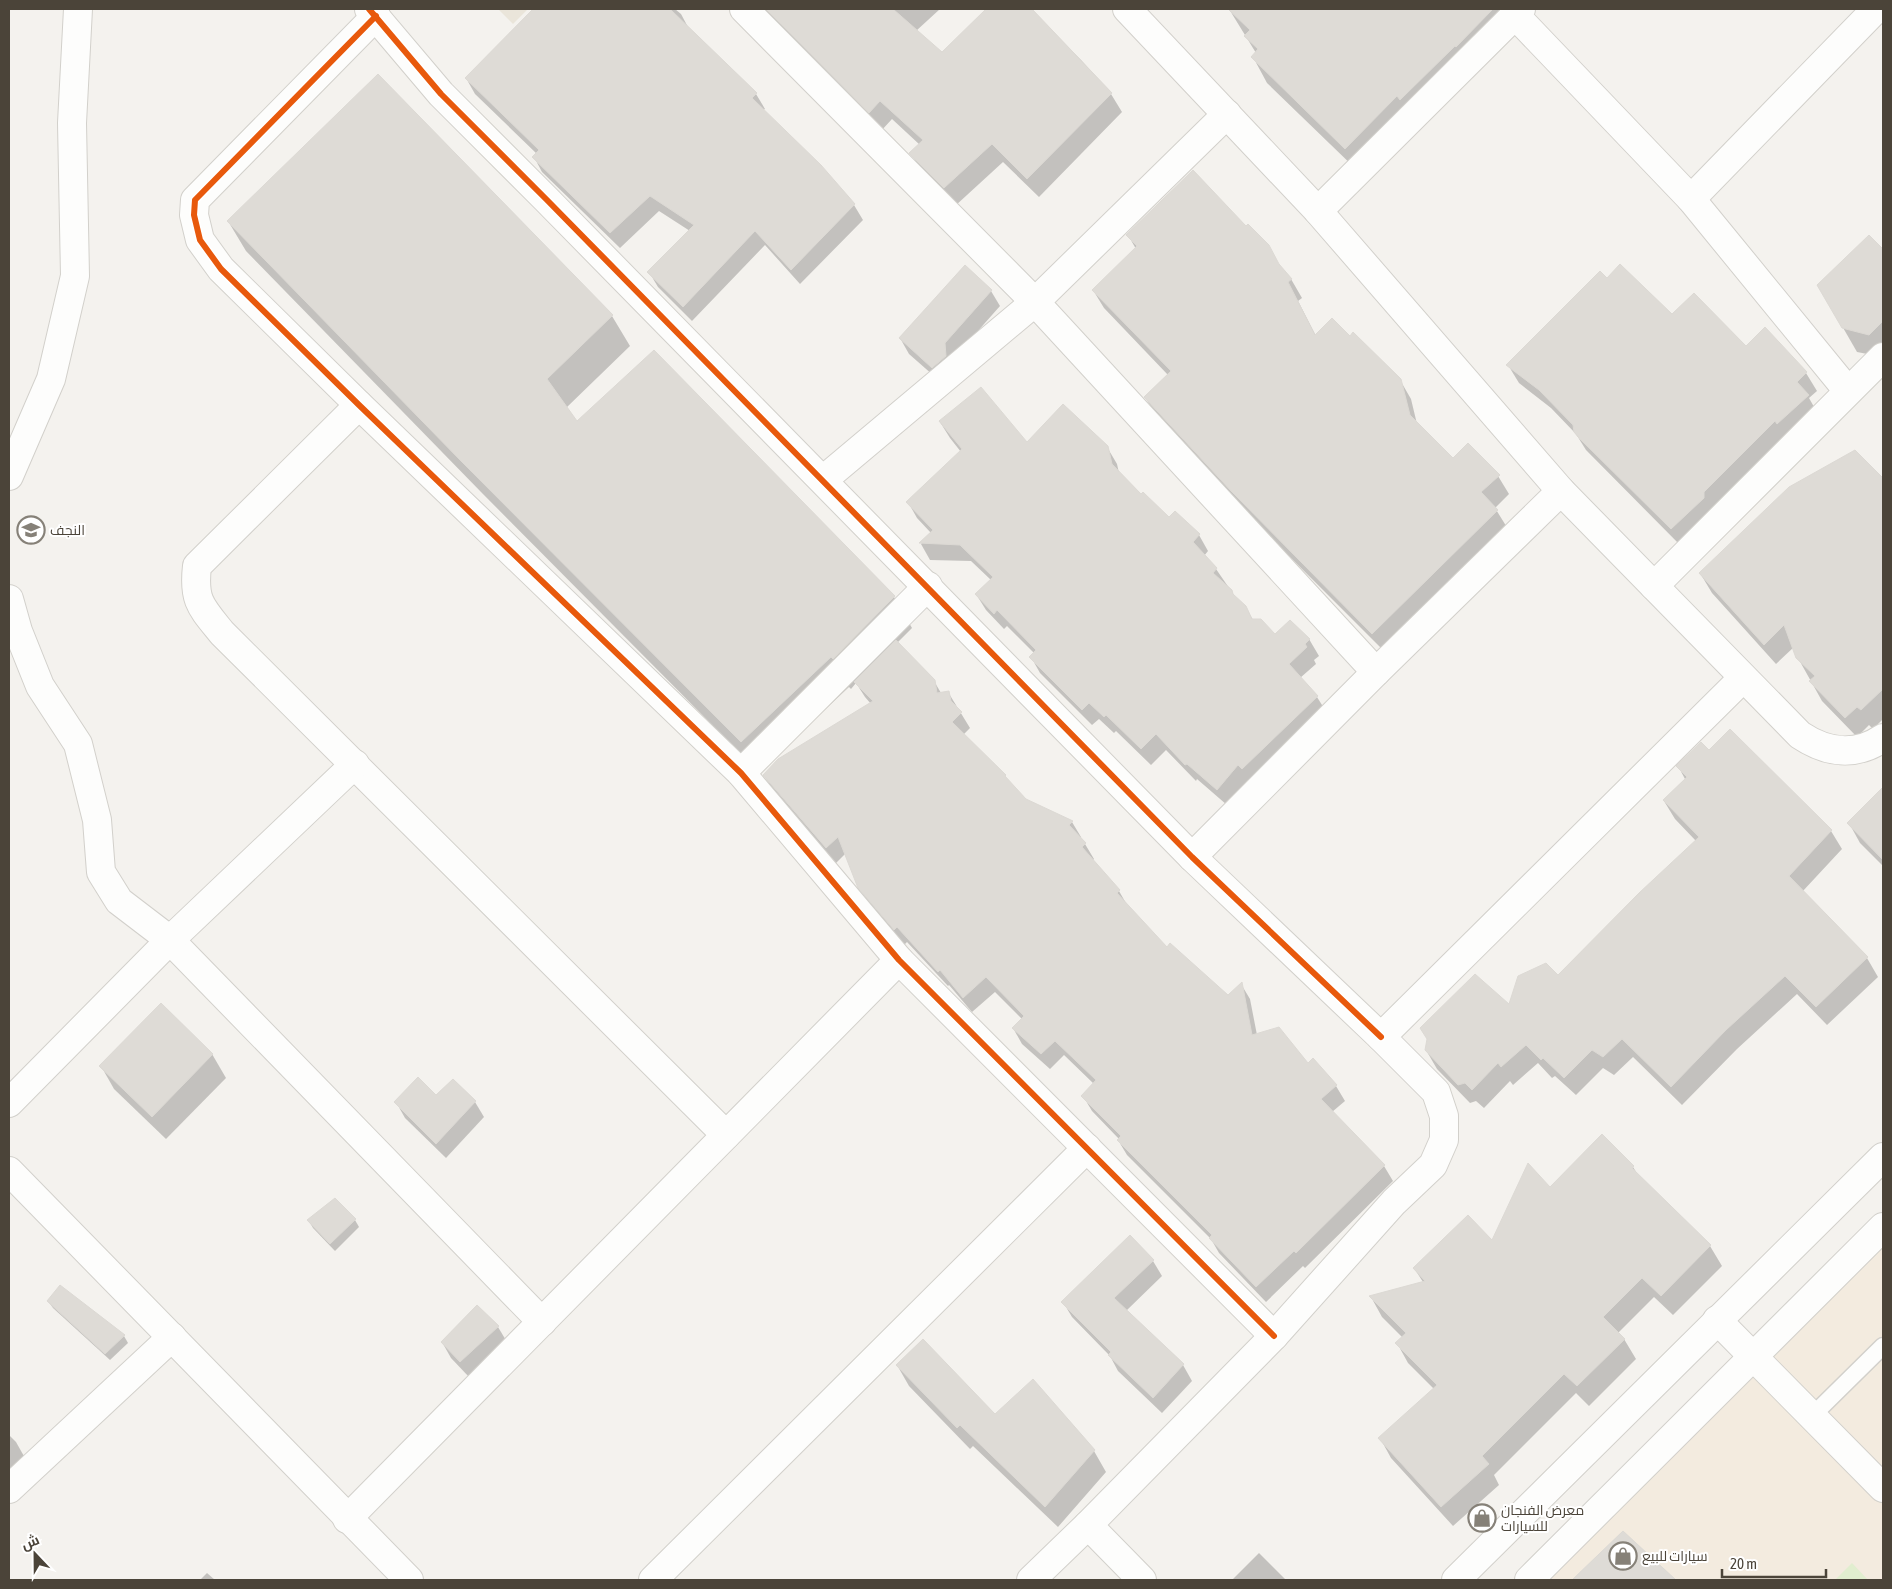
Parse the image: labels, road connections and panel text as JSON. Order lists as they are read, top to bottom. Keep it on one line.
{"places":{"school or university":["النجف"],"shop":["معرض الفنجان للسيارات","سيارات للبيع"]},"scale_bar":"20 m","north":"top"}
